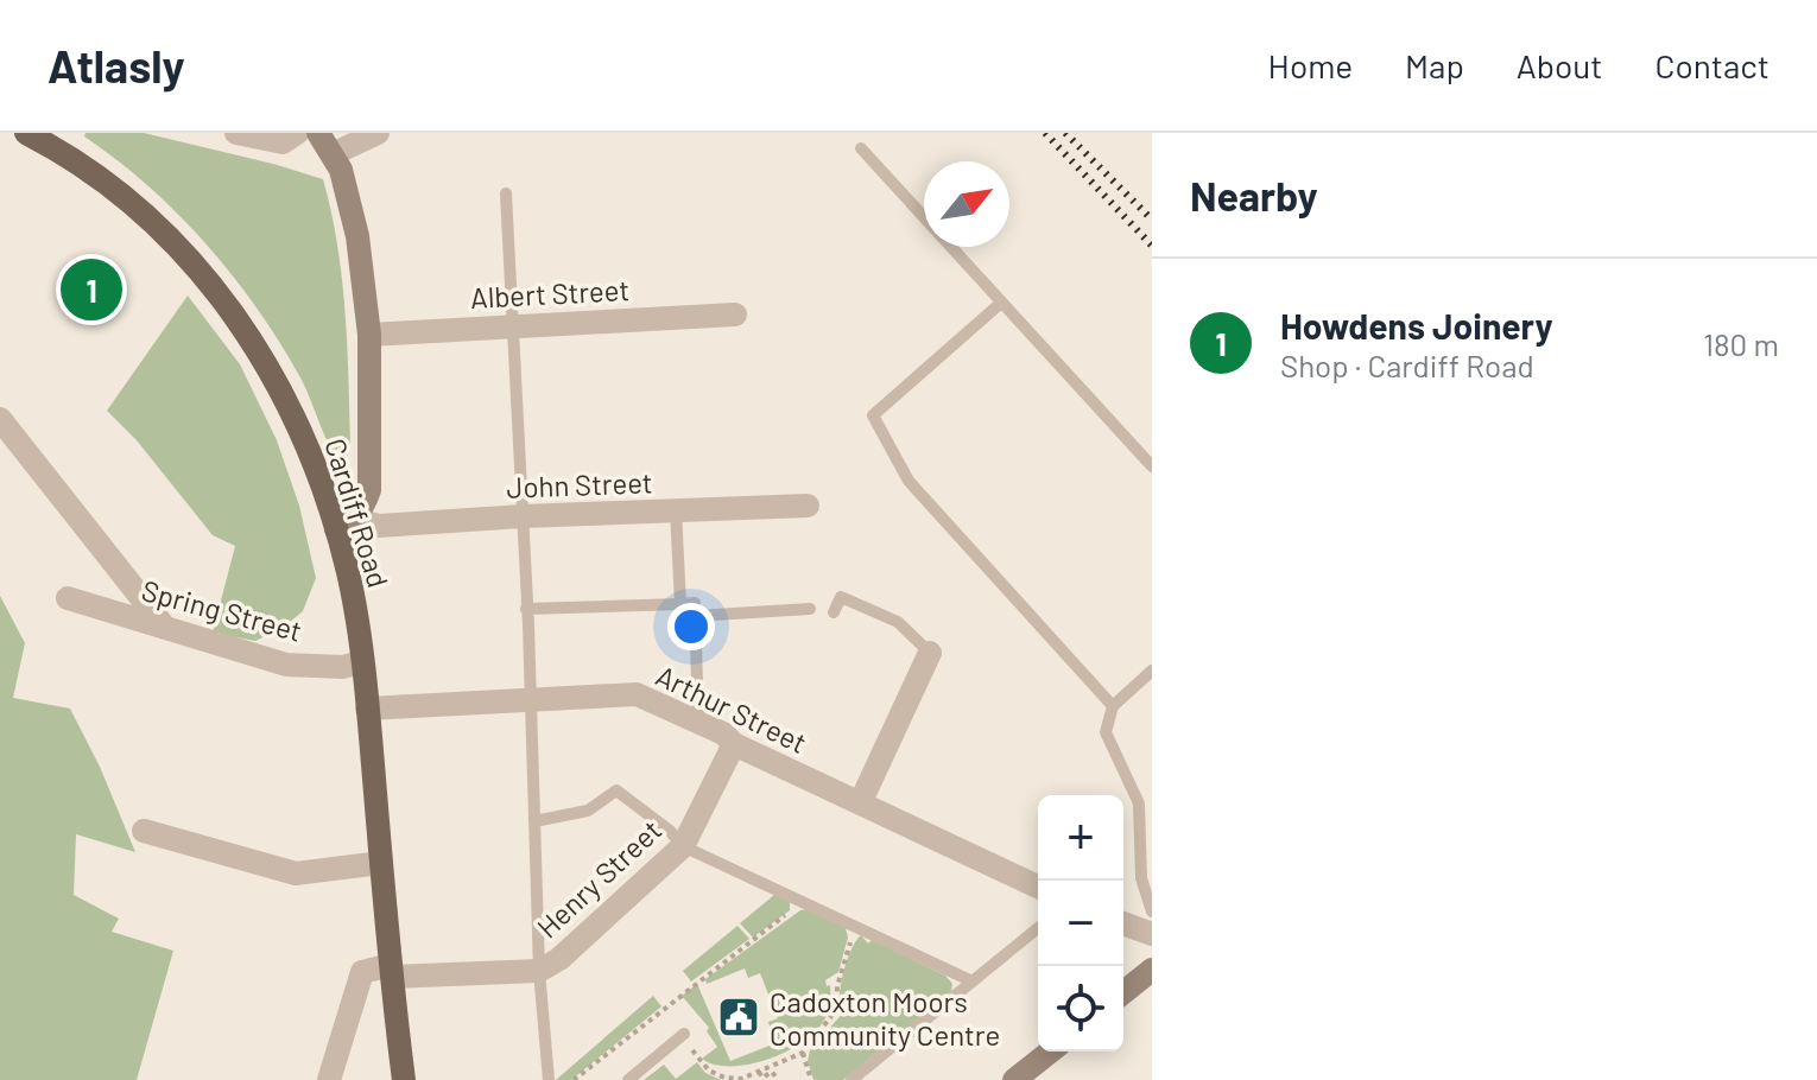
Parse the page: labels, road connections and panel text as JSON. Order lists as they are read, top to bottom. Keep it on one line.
{"streets":{"main road":["Cardiff Road"],"street":["Albert Street","John Street","Spring Street","Arthur Street","Henry Street"]},"crossings":[["John Street","Cardiff Road"],["Cardiff Road","Spring Street"],["Cardiff Road","Arthur Street"],["Cardiff Road","Henry Street"],["Arthur Street","Henry Street"]],"places":{"public building":["Cadoxton Moors Community Centre"]},"north":"top right","page":{"header":"Atlasly","nav":["Home","Map","About","Contact"],"heading":"Nearby","pins":"1","list":[{"mark":"1","name":"Howdens Joinery","note":"Shop · Cardiff Road","value":"180 m"}],"map_buttons":["+","−"]}}
